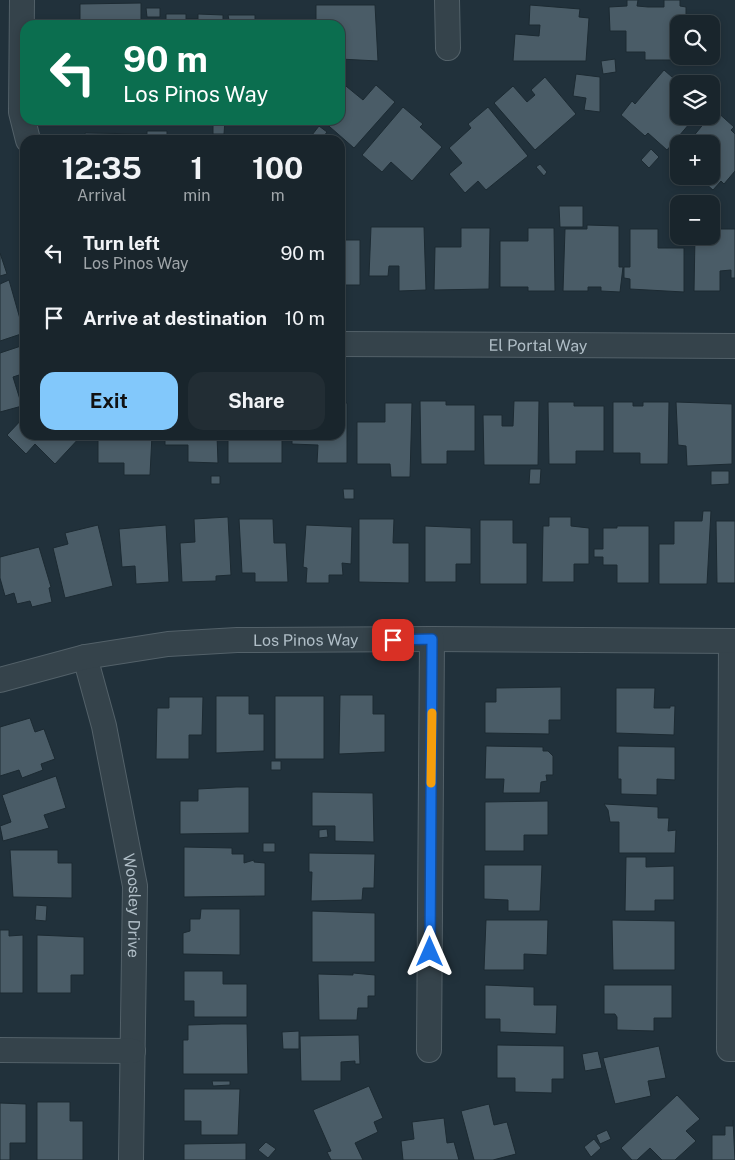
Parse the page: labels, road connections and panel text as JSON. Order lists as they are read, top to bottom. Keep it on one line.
{"streets":{"street":["El Portal Way","Los Pinos Way","Woosley Drive"]},"crossings":[["Los Pinos Way","Woosley Drive"]],"page":{"map_buttons":["+","−"],"turn":["90 m","Los Pinos Way"],"eta":["12:35","Arrival","1","min","100","m"],"list":[{"name":"Turn left","note":"Los Pinos Way","value":"90 m"},{"name":"Arrive at destination","value":"10 m"}],"buttons":["Exit","Share"]}}
